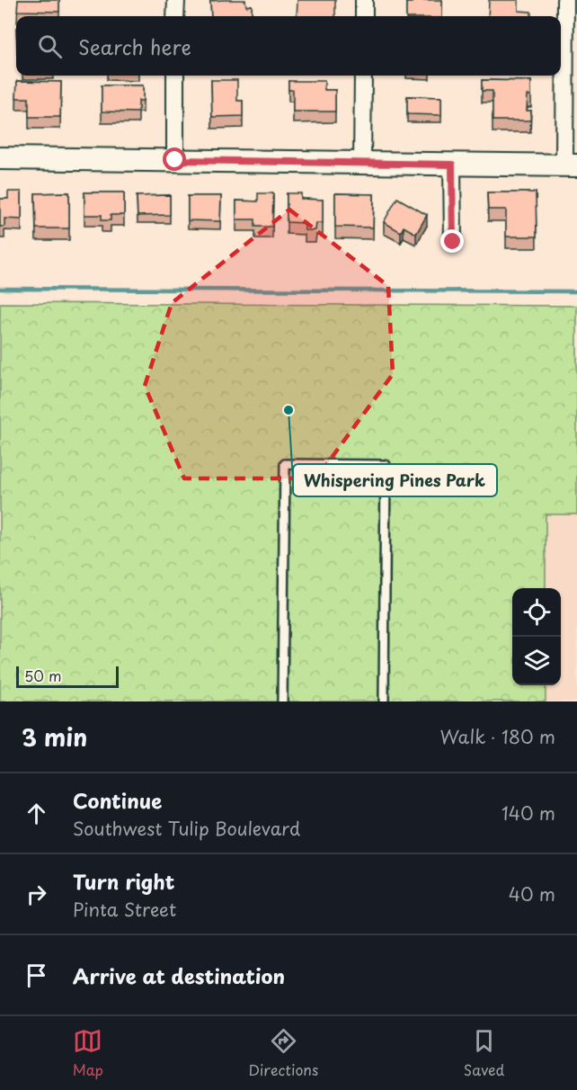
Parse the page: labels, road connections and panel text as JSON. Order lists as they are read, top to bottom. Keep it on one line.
{"places":["Whispering Pines Park"],"scale_bar":"50 m","page":{"search":"Search here","scale":"50 m","heading":["3 min","Walk · 180 m"],"list":[["Continue","Southwest Tulip Boulevard","140 m"],["Turn right","Pinta Street","40 m"],"Arrive at destination"],"nav":["Map","Directions","Saved"]}}
